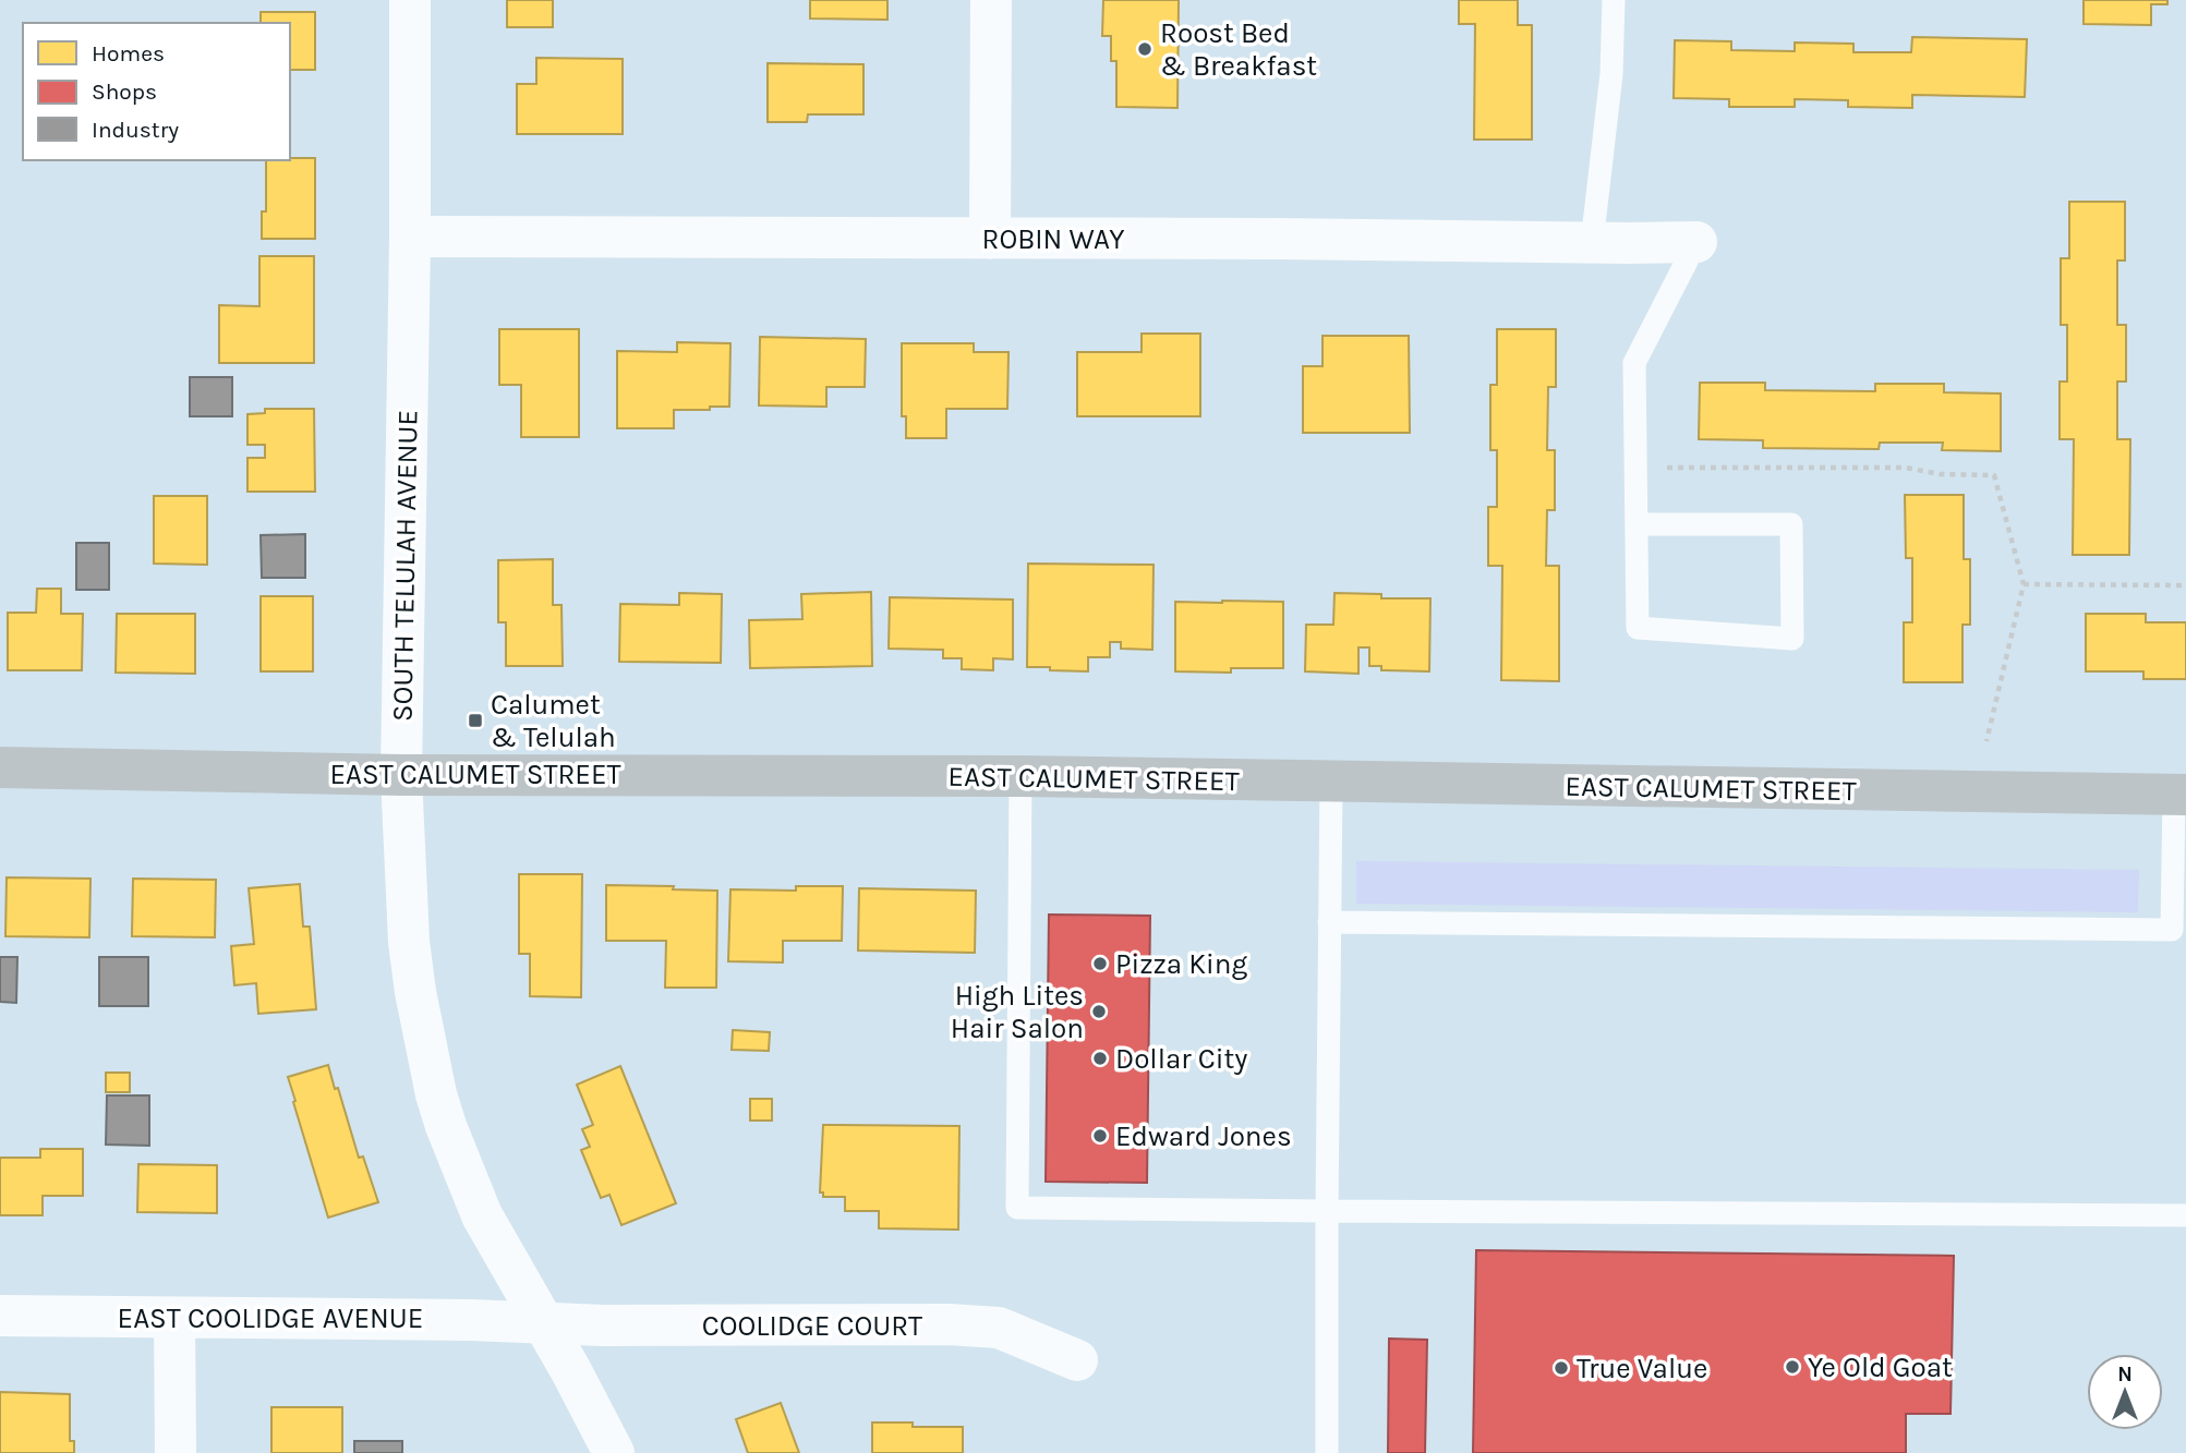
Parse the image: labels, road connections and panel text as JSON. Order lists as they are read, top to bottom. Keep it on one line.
{"streets":{"main road":["EAST CALUMET STREET"],"street":["ROBIN WAY","SOUTH TELULAH AVENUE","EAST COOLIDGE AVENUE","COOLIDGE COURT"]},"crossings":[["ROBIN WAY","SOUTH TELULAH AVENUE"],["SOUTH TELULAH AVENUE","EAST CALUMET STREET"],["SOUTH TELULAH AVENUE","EAST COOLIDGE AVENUE"],["SOUTH TELULAH AVENUE","COOLIDGE COURT"],["EAST COOLIDGE AVENUE","COOLIDGE COURT"]],"places":{"other":["Roost Bed & Breakfast","Pizza King","High Lites Hair Salon","Dollar City","Edward Jones","Ye Old Goat","True Value"],"transit":["Calumet & Telulah"]},"legend":["Homes","Shops","Industry"],"north":"top"}
